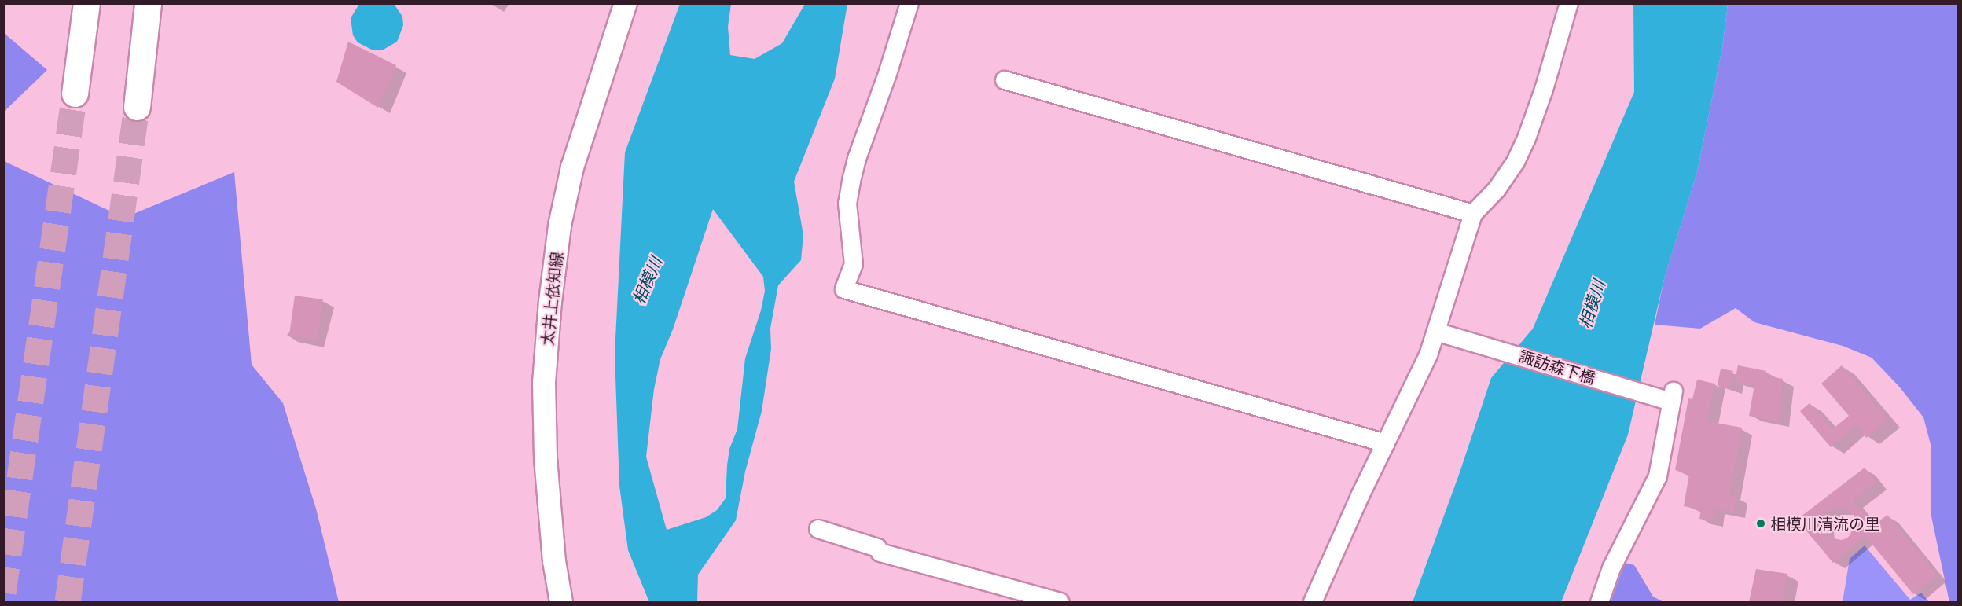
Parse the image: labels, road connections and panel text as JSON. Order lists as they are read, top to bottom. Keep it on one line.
{"streets":{"main road":["太井上依知線"],"street":["諏訪森下橋"]},"water":["相模川"],"places":["相模川清流の里"]}
